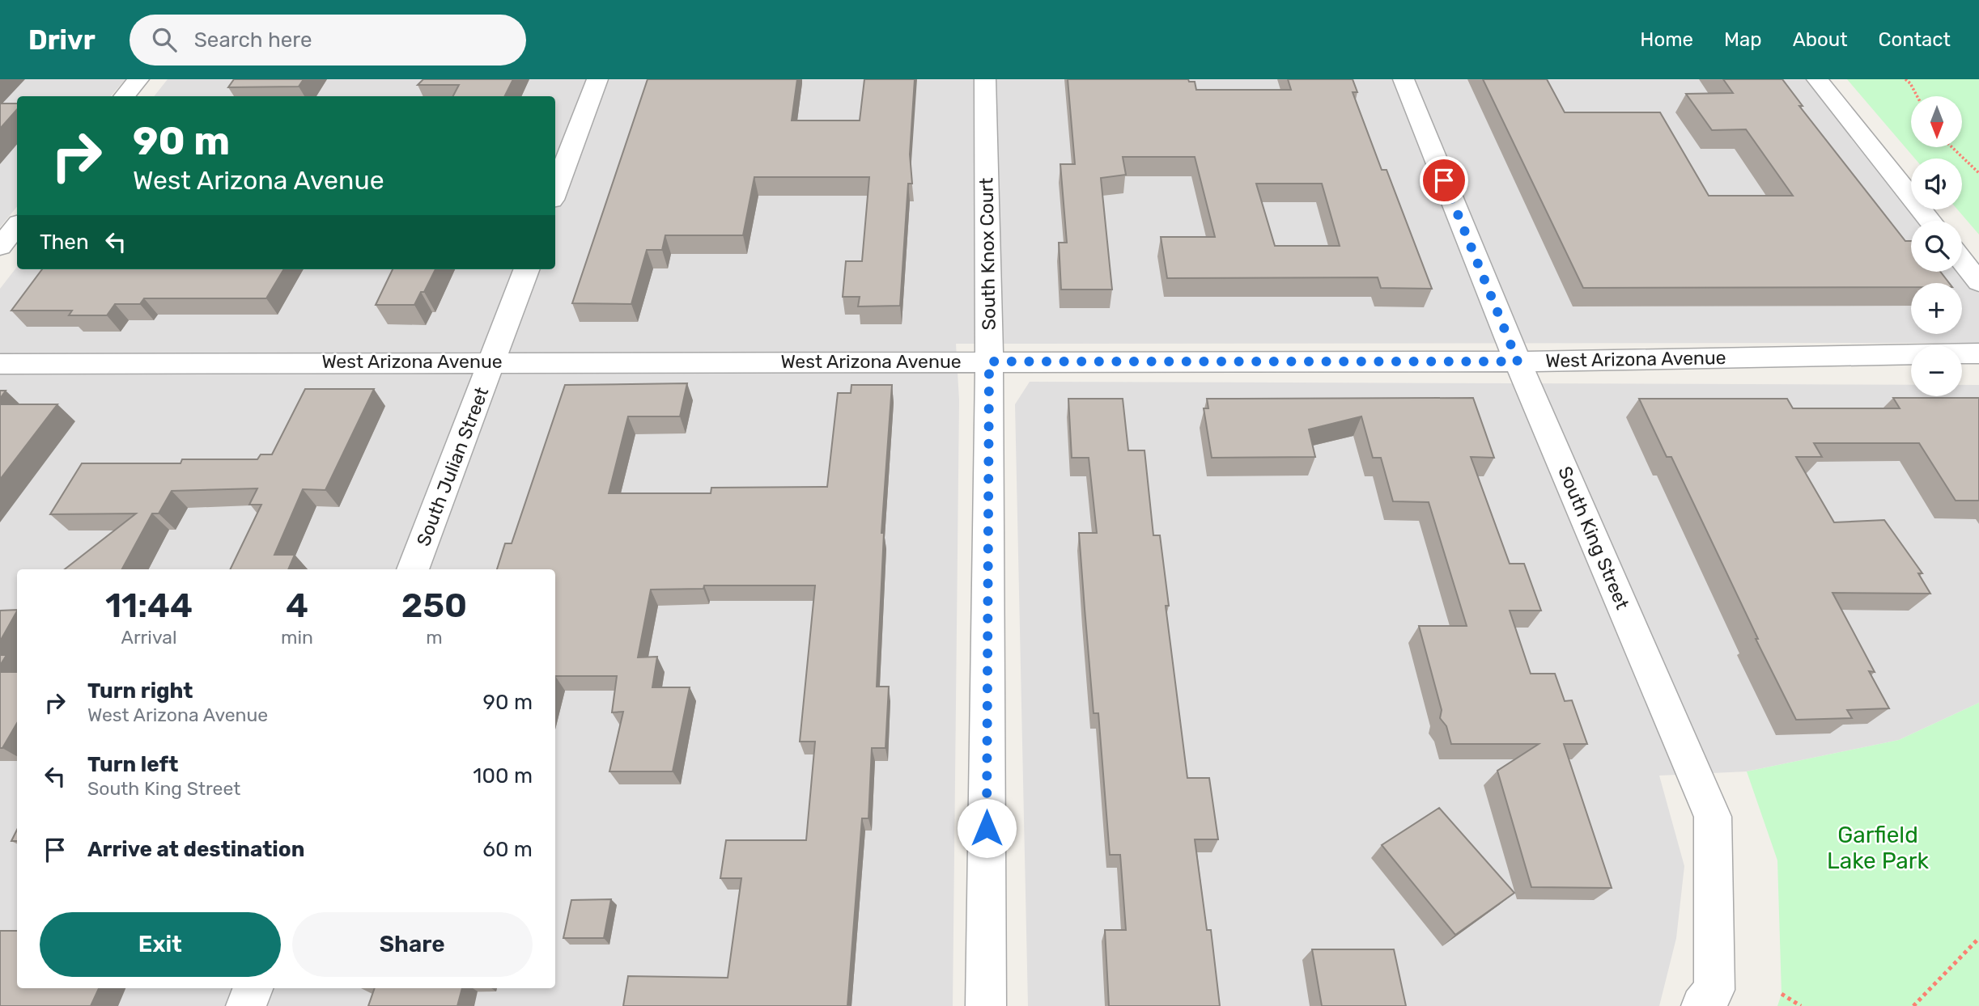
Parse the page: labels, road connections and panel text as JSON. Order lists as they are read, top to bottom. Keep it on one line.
{"streets":{"street":["South Knox Court","West Arizona Avenue","South Julian Street","South King Street"]},"crossings":[["South Knox Court","West Arizona Avenue"],["West Arizona Avenue","South Julian Street"],["West Arizona Avenue","South King Street"]],"parks":["Garfield Lake Park"],"north":"bottom","page":{"header":"Drivr","search":"Search here","nav":["Home","Map","About","Contact"],"map_buttons":["+","−"],"turn":["90 m","West Arizona Avenue"],"then":"Then","eta":["11:44","Arrival","4","min","250","m"],"list":[{"name":"Turn right","note":"West Arizona Avenue","value":"90 m"},{"name":"Turn left","note":"South King Street","value":"100 m"},{"name":"Arrive at destination","value":"60 m"}],"buttons":["Exit","Share"]}}
